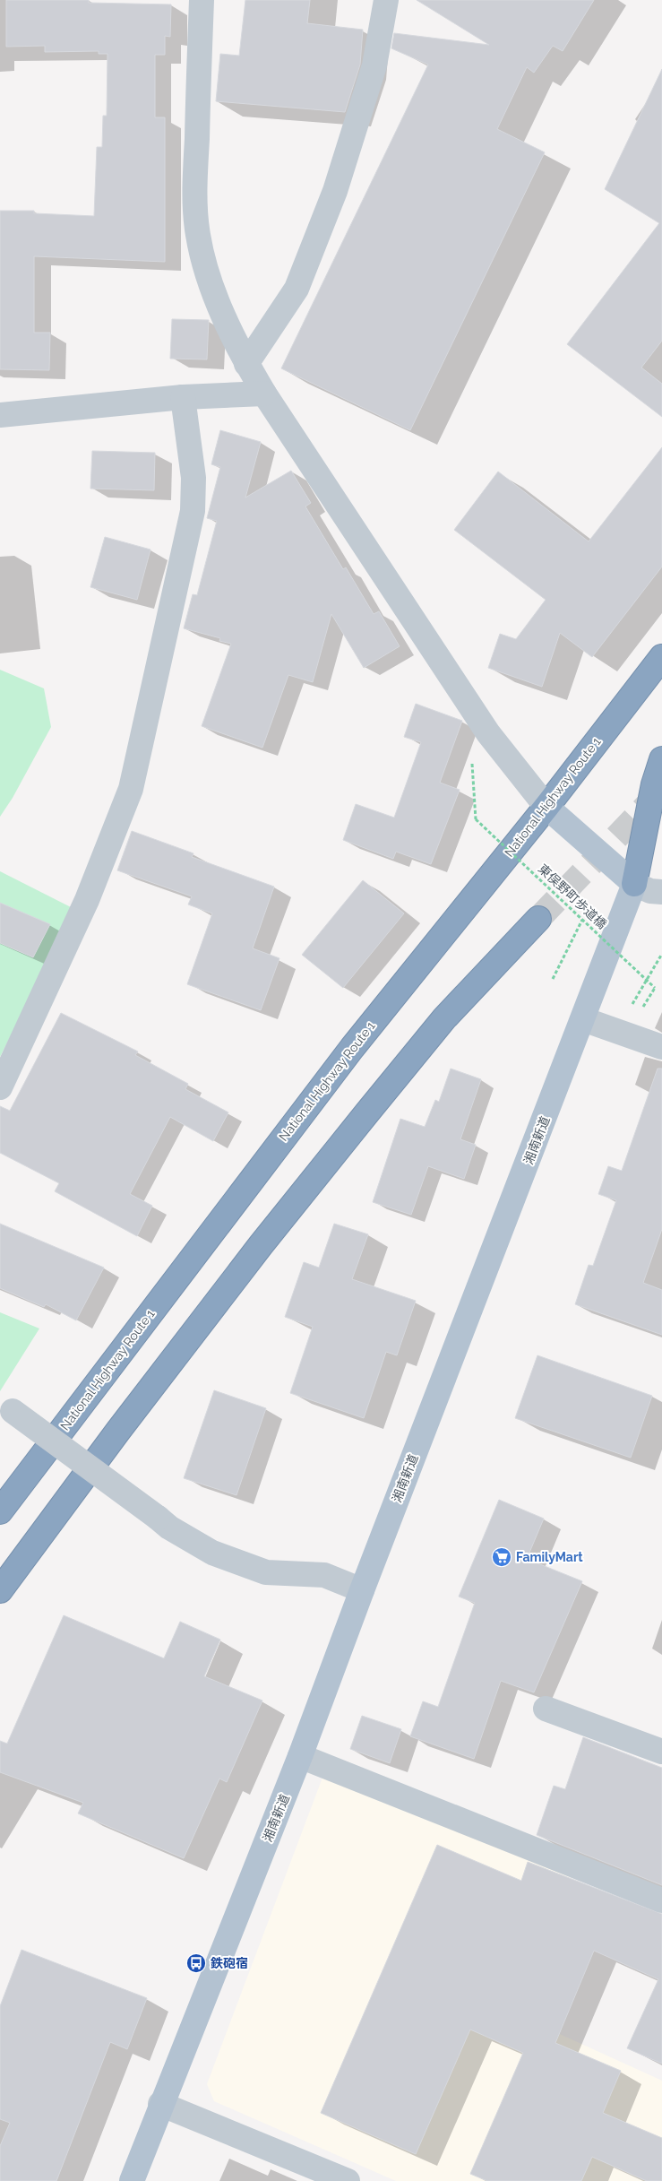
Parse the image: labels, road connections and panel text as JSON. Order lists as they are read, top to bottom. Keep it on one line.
{"streets":{"highway":["National Highway Route 1"],"main road":["湘南新道"],"path":["東俣野町歩道橋"]},"places":{"supermarket":["FamilyMart"],"bus stop":["鉄砲宿"]}}
